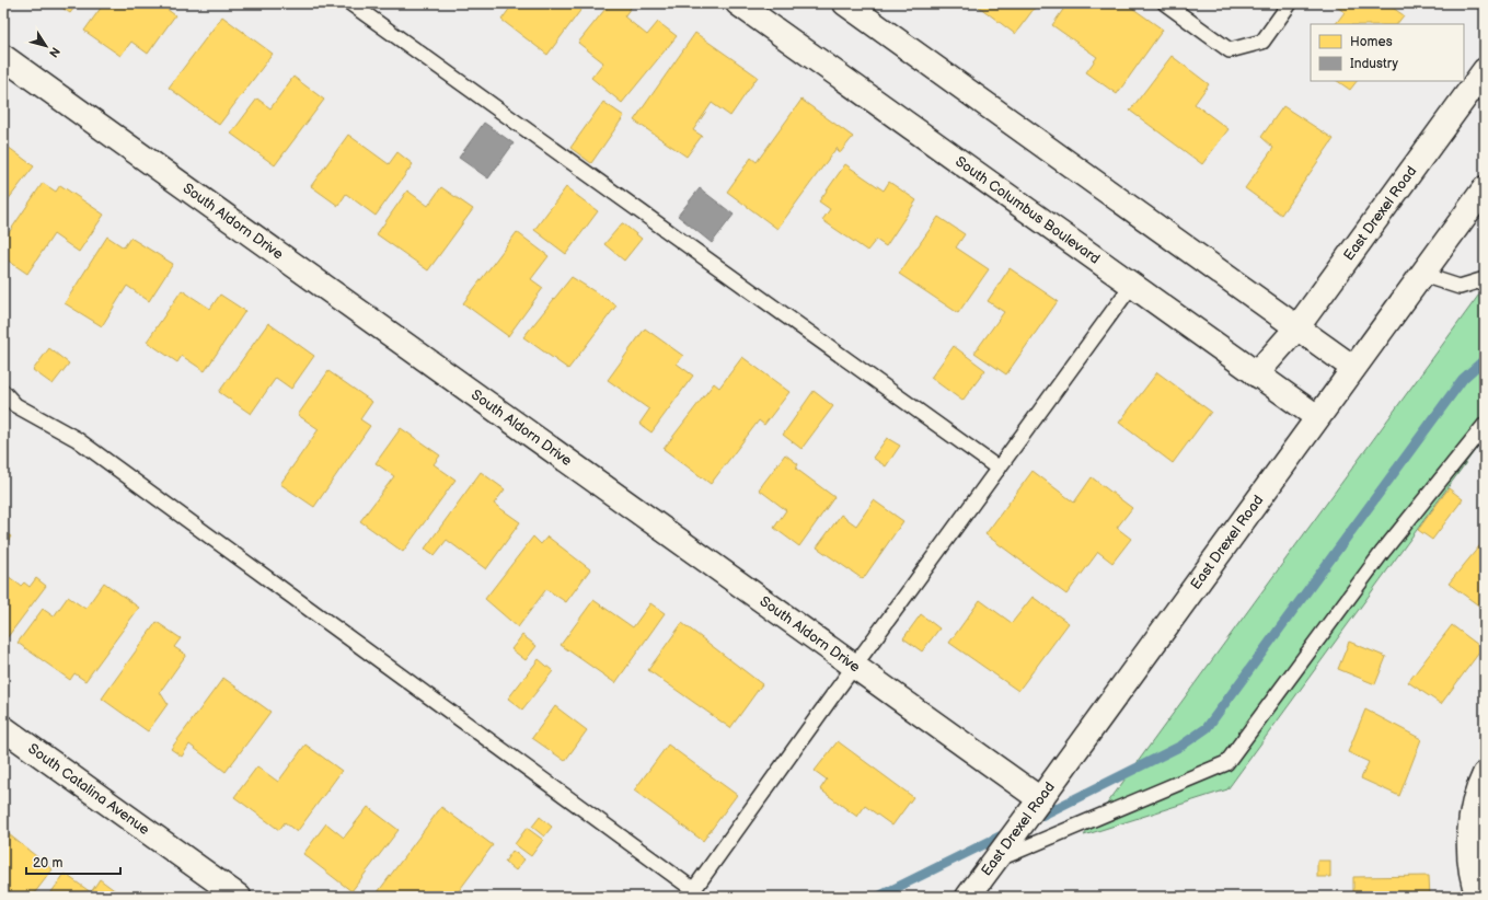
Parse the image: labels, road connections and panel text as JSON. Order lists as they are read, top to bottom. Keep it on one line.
{"streets":{"street":["South Columbus Boulevard","East Drexel Road","South Aldorn Drive","South Catalina Avenue"]},"crossings":[["South Columbus Boulevard","East Drexel Road"],["East Drexel Road","South Aldorn Drive"]],"legend":["Homes","Industry"],"scale_bar":"20 m","north":"bottom right"}
